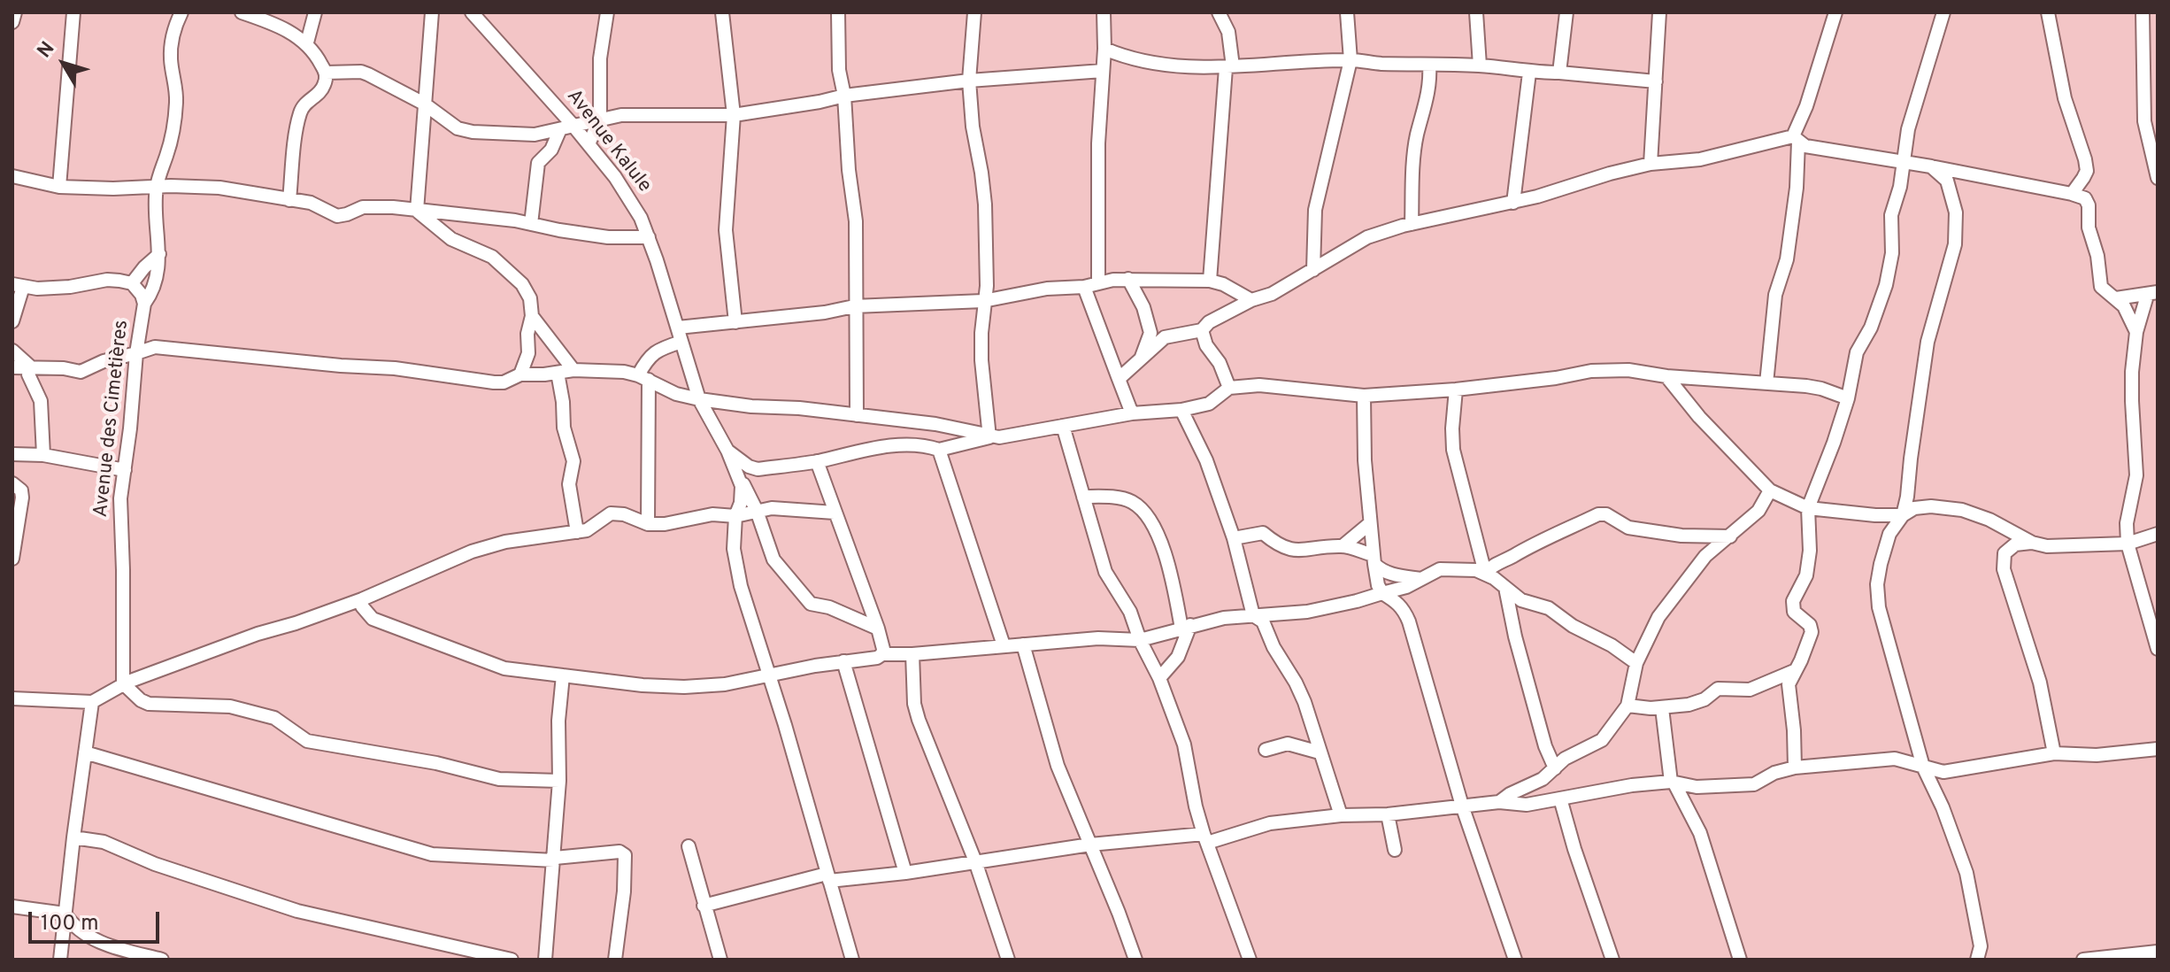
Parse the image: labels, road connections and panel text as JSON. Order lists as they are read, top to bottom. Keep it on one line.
{"streets":{"street":["Avenue Kalule","Avenue des Cimetières"]},"scale_bar":"100 m","north":"top left"}
